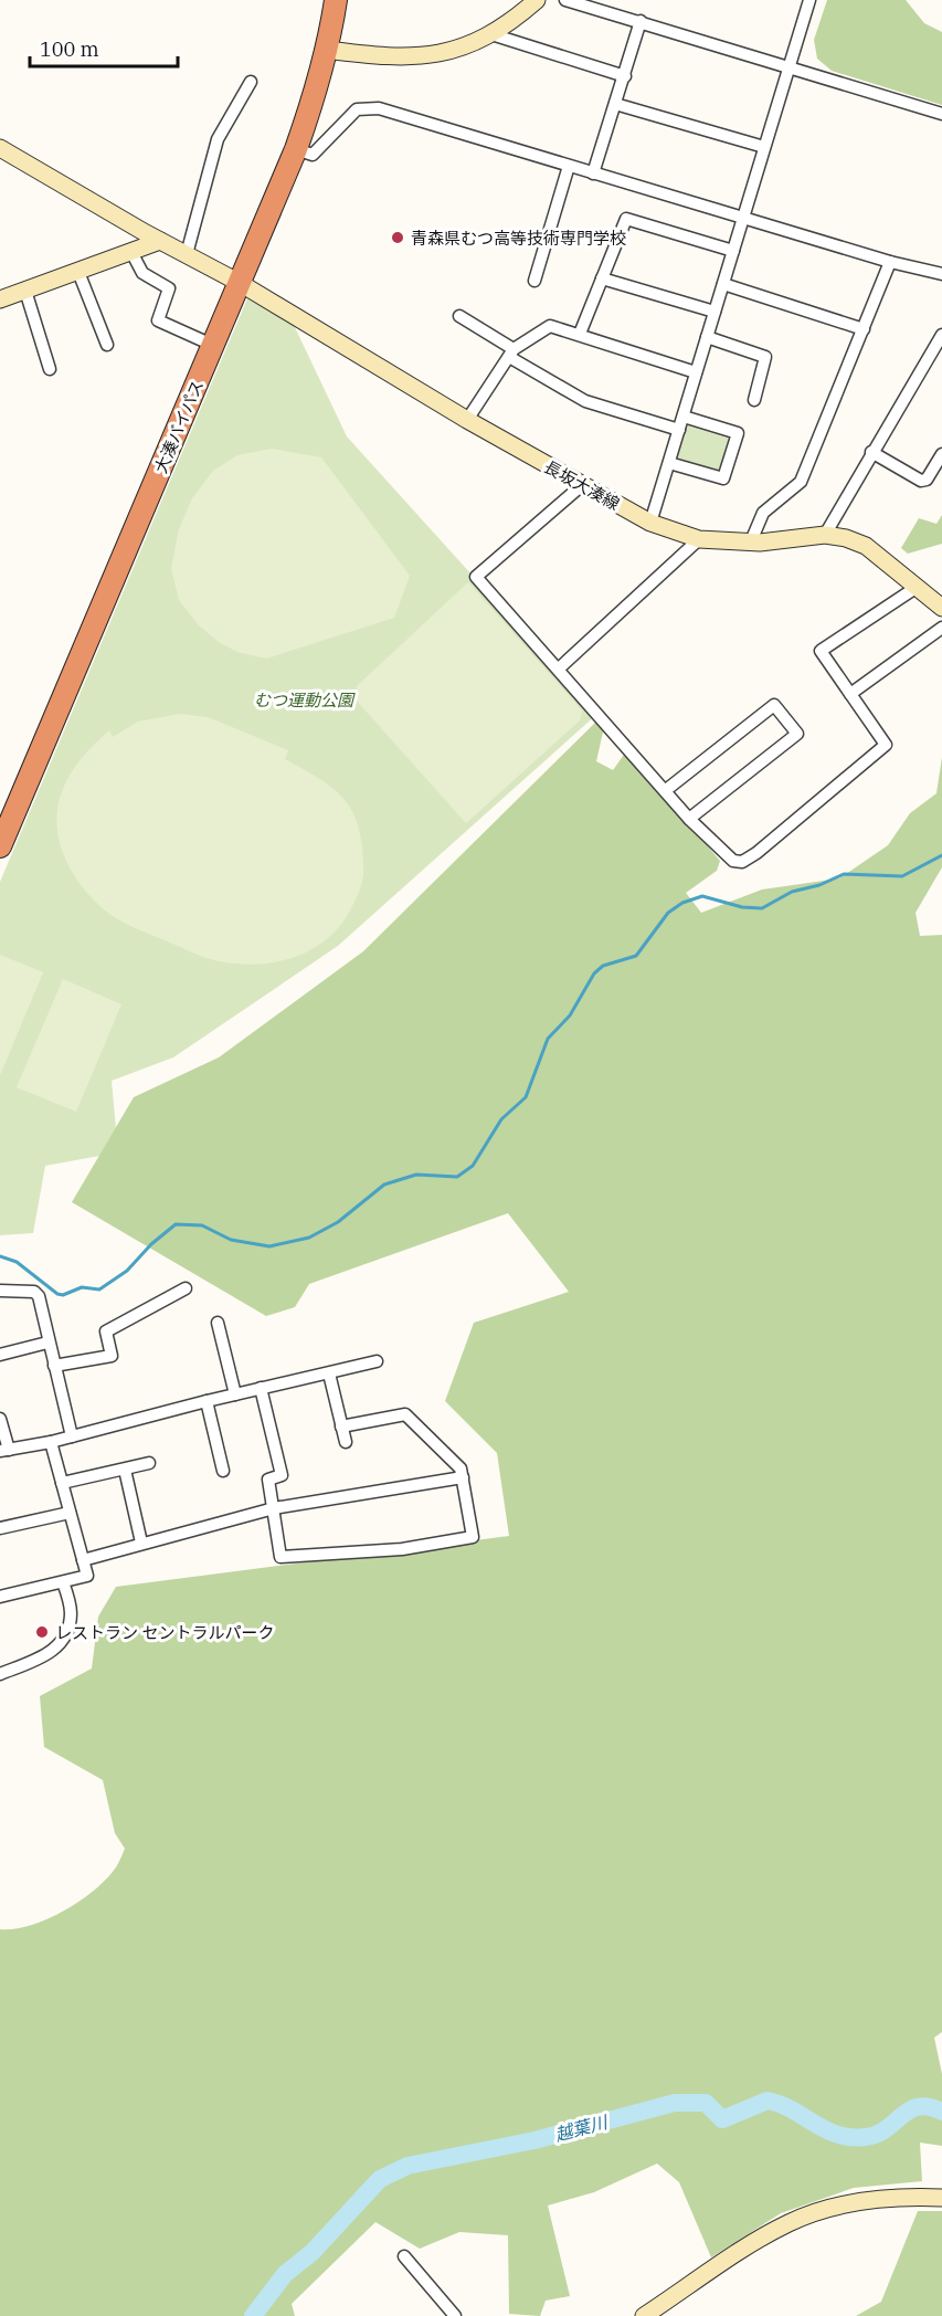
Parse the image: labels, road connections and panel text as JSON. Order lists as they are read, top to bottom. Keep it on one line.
{"streets":{"highway":["大湊バイパス"],"street":["長坂大湊線"]},"crossings":[["大湊バイパス","長坂大湊線"]],"water":["越葉川"],"parks":["むつ運動公園"],"places":["青森県むつ高等技術専門学校","レストラン セントラルパーク"],"scale_bar":"100 m"}
